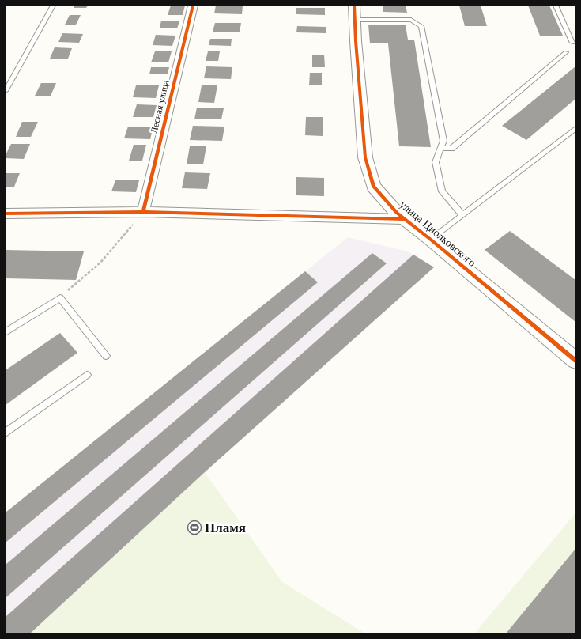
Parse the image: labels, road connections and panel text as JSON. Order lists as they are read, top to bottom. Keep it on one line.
{"streets":{"street":["Лесная улица","улица Циолковского"]},"places":{"sports":["Пламя"]}}
